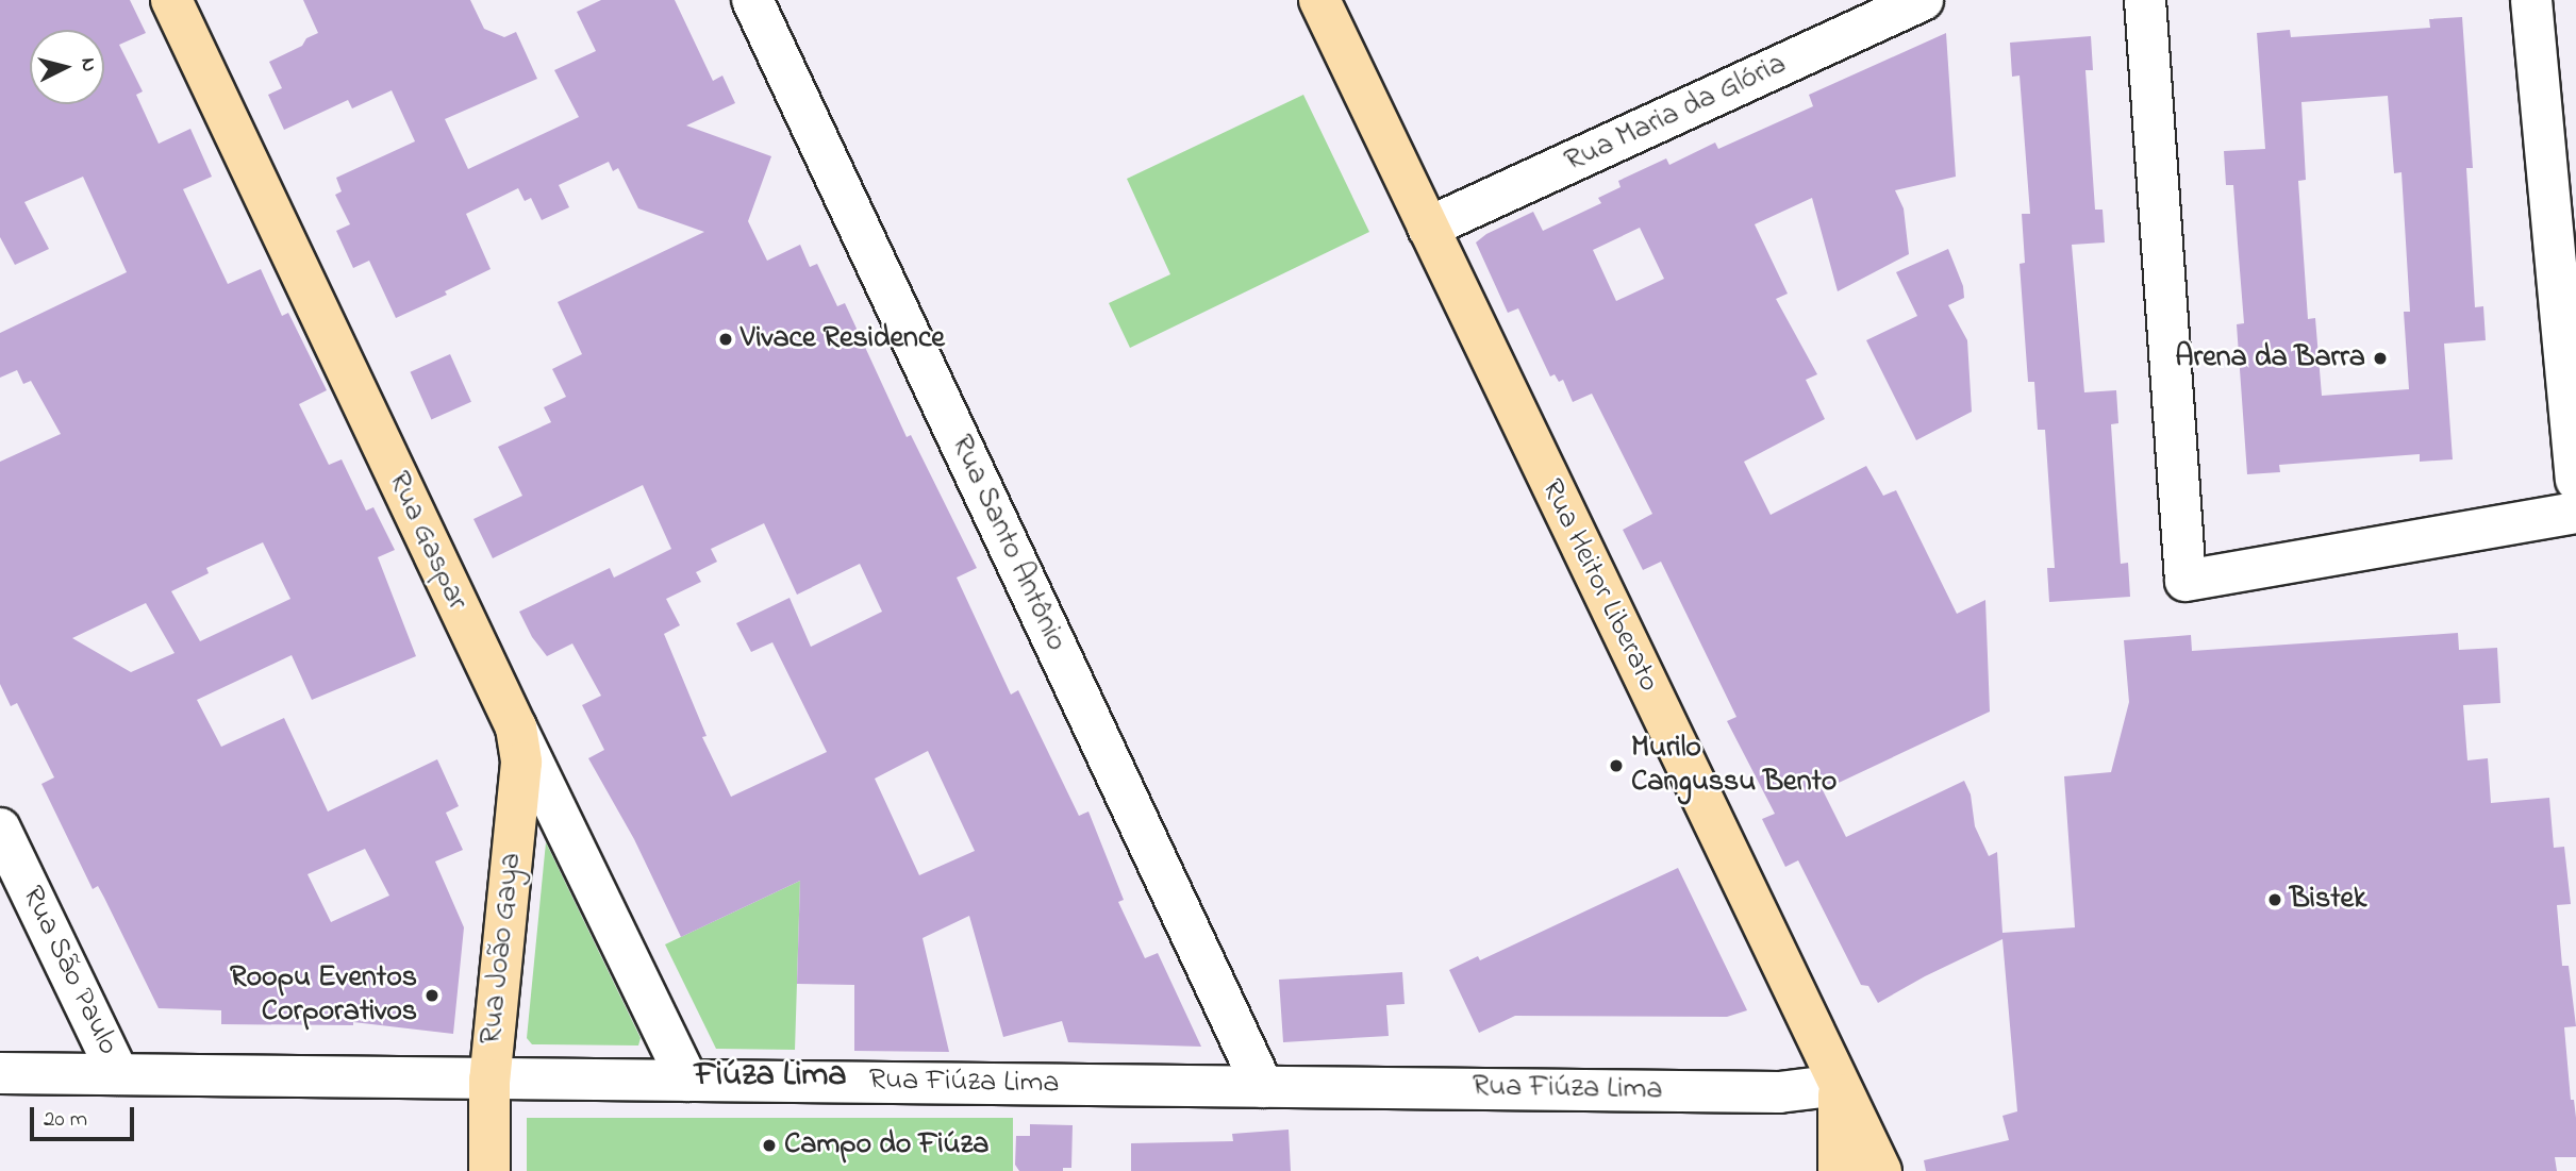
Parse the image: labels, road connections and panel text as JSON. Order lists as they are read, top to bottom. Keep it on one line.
{"streets":{"main road":["Rua Gaspar","Rua Heitor Liberato","Rua João Gaya"],"street":["Rua Maria da Glória","Rua Santo Antônio","Rua São Paulo","Rua Fiúza Lima"]},"crossings":[["Rua Maria da Glória","Rua Heitor Liberato"],["Rua Gaspar","Rua João Gaya"],["Rua Gaspar","Rua Fiúza Lima"],["Rua Santo Antônio","Rua Fiúza Lima"],["Rua Heitor Liberato","Rua Fiúza Lima"],["Rua João Gaya","Rua Fiúza Lima"],["Rua São Paulo","Rua Fiúza Lima"]],"districts":["Fiúza Lima"],"places":["Vivace Residence","Arena da Barra","Murilo Cangussu Bento","Bistek","Roopu Eventos Corporativos","Campo do Fiúza"],"scale_bar":"20 m","north":"right"}
